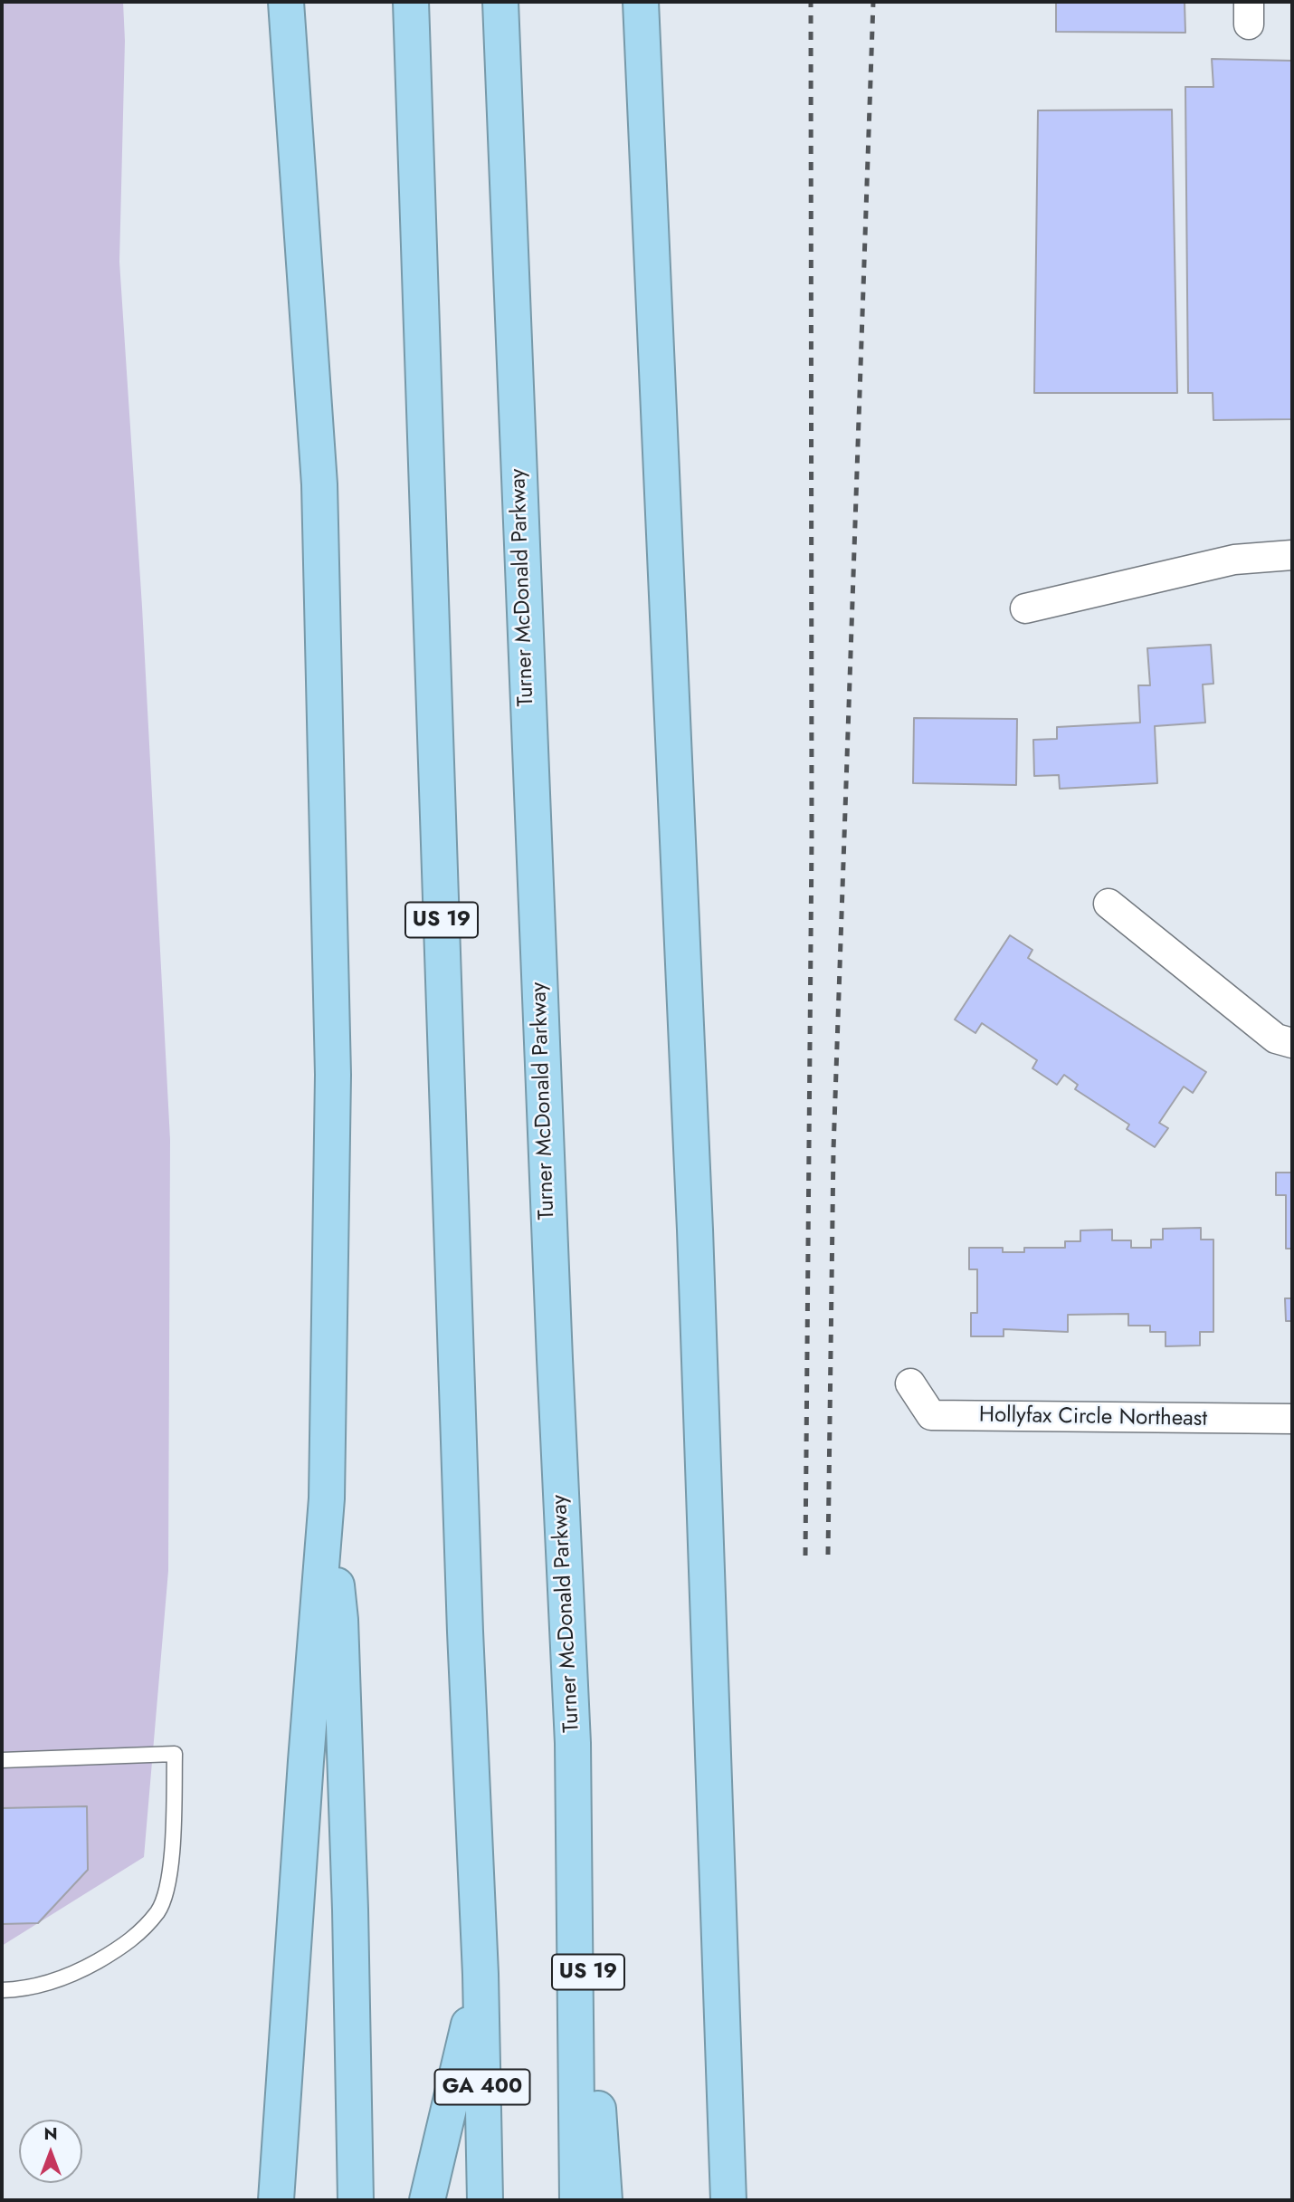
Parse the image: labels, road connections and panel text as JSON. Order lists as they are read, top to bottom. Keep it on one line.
{"streets":{"highway":["Turner McDonald Parkway","US 19","GA 400"],"street":["Hollyfax Circle Northeast"]},"crossings":[["Turner McDonald Parkway","US 19"],["US 19","GA 400"]],"north":"top"}
